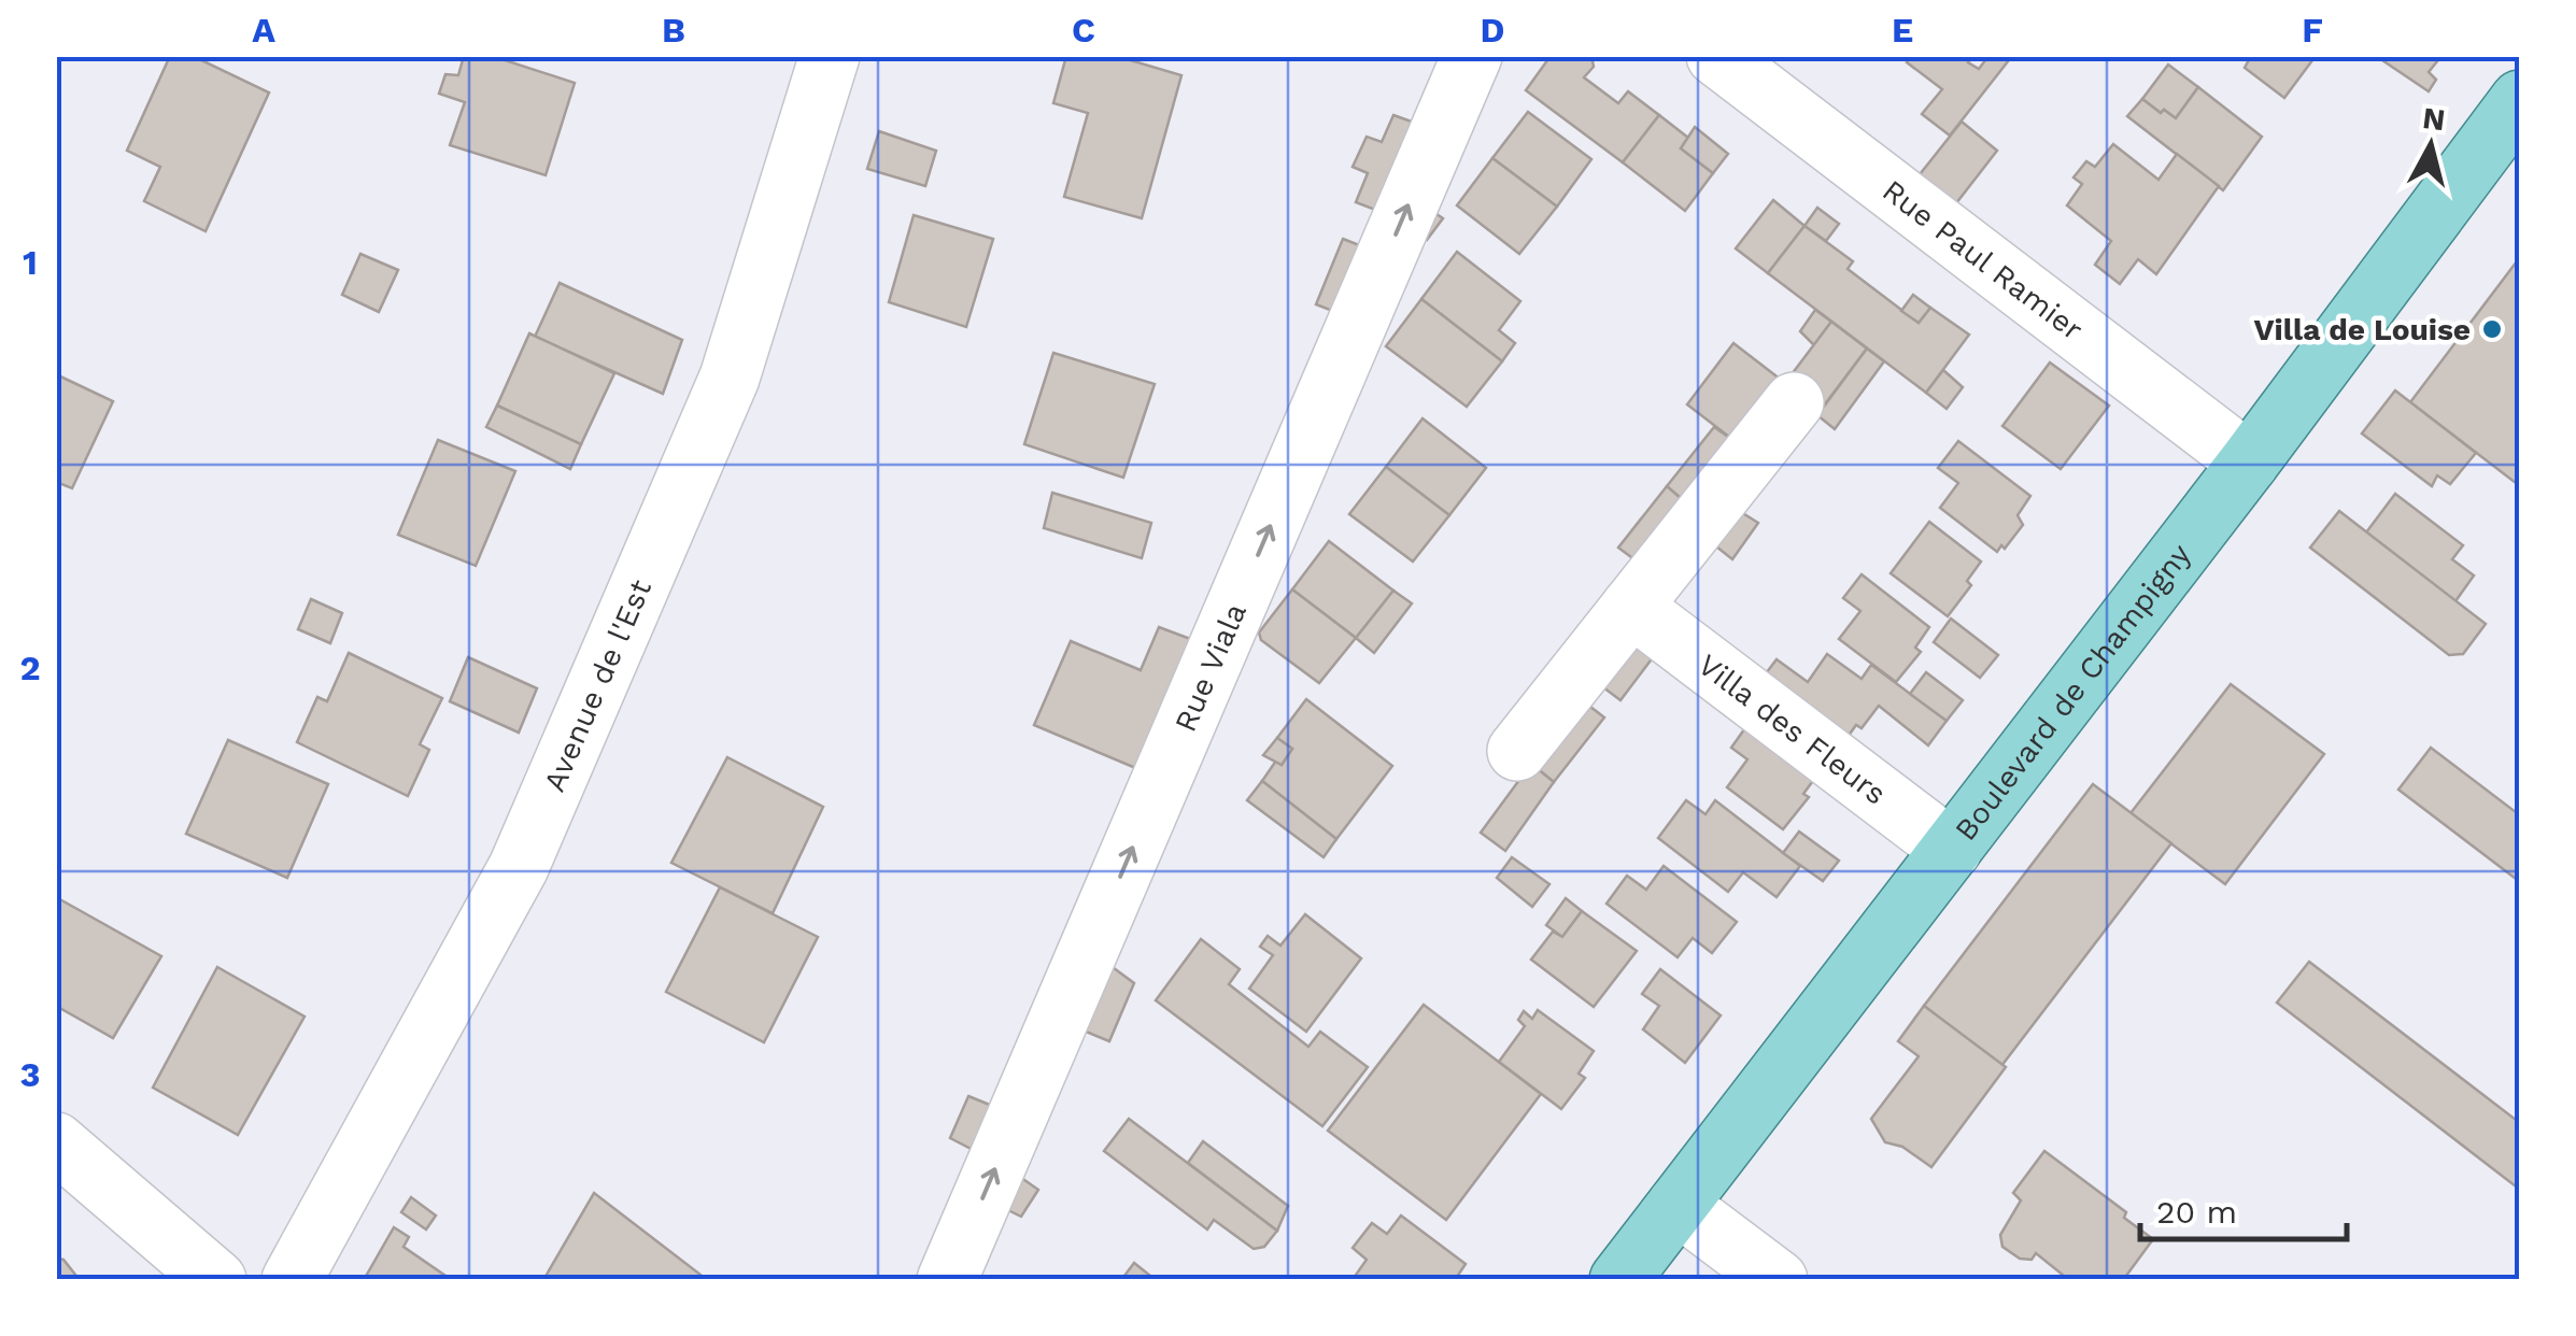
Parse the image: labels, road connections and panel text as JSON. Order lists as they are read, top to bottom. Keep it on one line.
{"streets":{"main road":["Boulevard de Champigny"],"street":["Rue Paul Ramier","Rue Viala","Avenue de l'Est","Villa des Fleurs"]},"crossings":[["Rue Paul Ramier","Boulevard de Champigny"],["Boulevard de Champigny","Villa des Fleurs"]],"places":["Villa de Louise"],"scale_bar":"20 m","north":"top","grid":{"columns":["A","B","C","D","E","F"],"rows":["1","2","3"]}}
